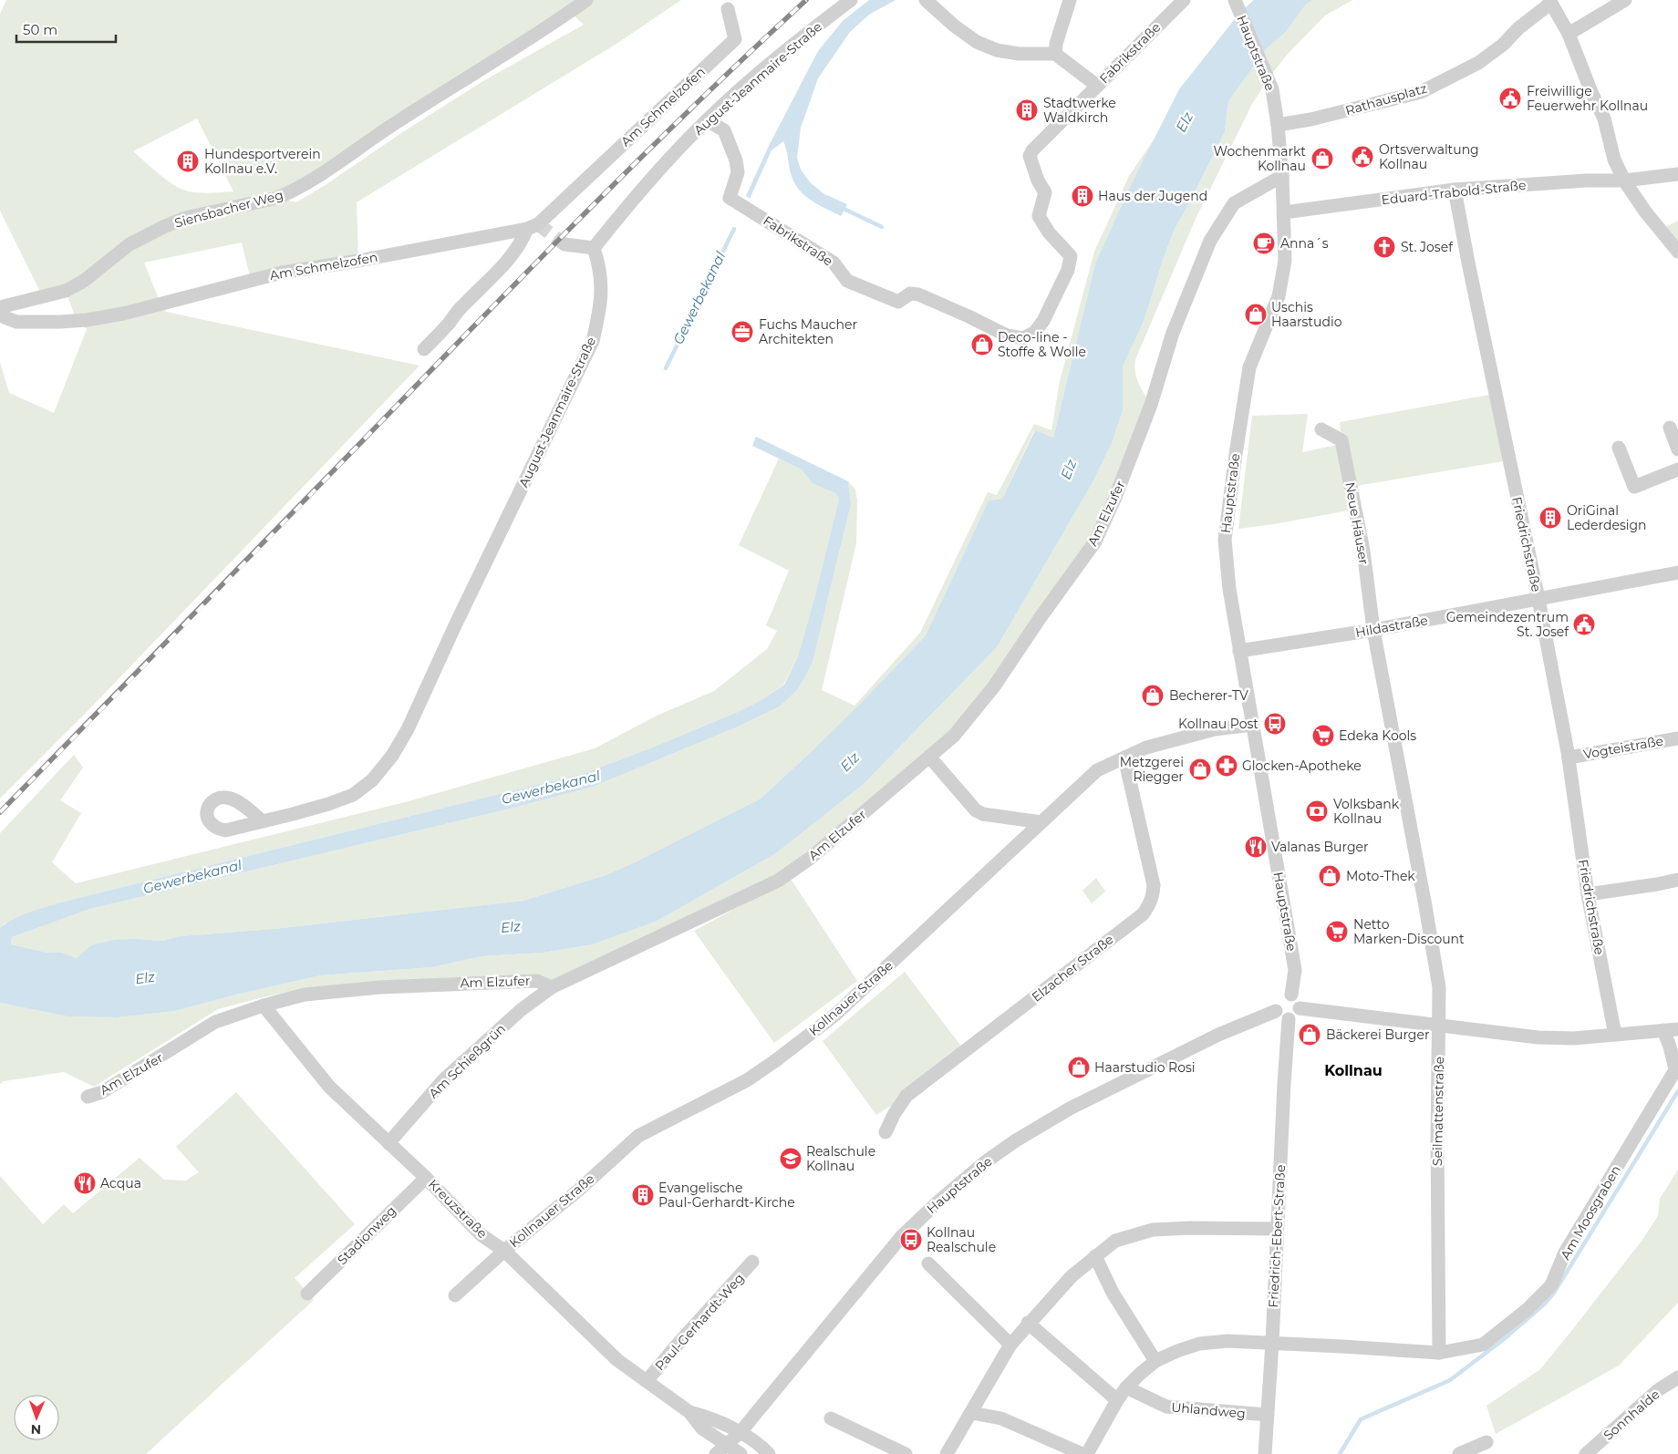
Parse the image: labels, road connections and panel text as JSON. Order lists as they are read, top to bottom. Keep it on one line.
{"streets":{"street":["Fabrikstraße","Hauptstraße","August-Jeanmaire-Straße","Rathausplatz","Am Schmelzofen","Eduard-Trabold-Straße","Siensbacher Weg","Am Elzufer","Neue Häuser","Friedrichstraße","Hildastraße","Vogteistraße","Elzacher Straße","Kollnauer Straße","Am Schießgrün","Seilmattenstraße","Kreuzstraße","Am Moosgraben","Stadionweg","Friedrich-Ebert-Straße","Paul-Gerhardt-Weg","Uhlandweg","Sonnhalde"]},"crossings":[["Fabrikstraße","August-Jeanmaire-Straße"],["Hauptstraße","Rathausplatz"],["Hauptstraße","Eduard-Trabold-Straße"],["Hauptstraße","Am Elzufer"],["Hauptstraße","Hildastraße"],["Hauptstraße","Kollnauer Straße"],["Hauptstraße","Kreuzstraße"],["Hauptstraße","Friedrich-Ebert-Straße"],["Eduard-Trabold-Straße","Friedrichstraße"],["Am Elzufer","Am Schießgrün"],["Am Elzufer","Kreuzstraße"],["Neue Häuser","Hildastraße"],["Neue Häuser","Seilmattenstraße"],["Friedrichstraße","Hildastraße"],["Friedrichstraße","Vogteistraße"],["Hildastraße","Seilmattenstraße"],["Elzacher Straße","Kollnauer Straße"],["Kollnauer Straße","Kreuzstraße"],["Am Schießgrün","Kreuzstraße"],["Seilmattenstraße","Am Moosgraben"],["Kreuzstraße","Stadionweg"],["Kreuzstraße","Paul-Gerhardt-Weg"],["Am Moosgraben","Friedrich-Ebert-Straße"],["Am Moosgraben","Uhlandweg"],["Friedrich-Ebert-Straße","Uhlandweg"]],"districts":["Kollnau"],"water":["Elz","Gewerbekanal"],"places":{"public building":["Freiwillige Feuerwehr Kollnau","Ortsverwaltung Kollnau","Gemeindezentrum St. Josef"],"building":["Stadtwerke Waldkirch","Hundesportverein Kollnau e.V.","Haus der Jugend","OriGinal Lederdesign","Evangelische Paul-Gerhardt-Kirche"],"shop":["Wochenmarkt Kollnau","Uschis Haarstudio","Deco-line - Stoffe & Wolle","Becherer-TV","Metzgerei Riegger","Moto-Thek","Bäckerei Burger","Haarstudio Rosi"],"cafe":["Anna´s"],"church":["St. Josef"],"office":["Fuchs Maucher Architekten"],"bus stop":["Kollnau Post","Kollnau Realschule"],"supermarket":["Edeka Kools","Netto Marken-Discount"],"pharmacy":["Glocken-Apotheke"],"bank":["Volksbank Kollnau"],"restaurant":["Valanas Burger","Acqua"],"school or university":["Realschule Kollnau"]},"scale_bar":"50 m","north":"bottom"}
